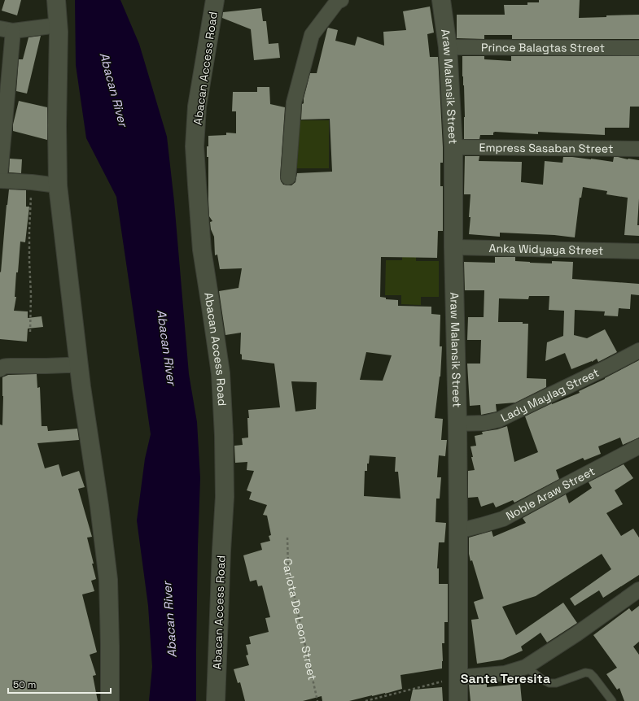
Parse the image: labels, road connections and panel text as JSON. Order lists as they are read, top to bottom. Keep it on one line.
{"streets":{"street":["Prince Balagtas Street","Abacan Access Road","Araw Malansik Street","Empress Sasaban Street","Anka Widyaya Street","Lady Maylag Street","Noble Araw Street"],"path":["Carlota De Leon Street"]},"crossings":[["Prince Balagtas Street","Araw Malansik Street"],["Araw Malansik Street","Empress Sasaban Street"],["Araw Malansik Street","Anka Widyaya Street"],["Araw Malansik Street","Lady Maylag Street"],["Araw Malansik Street","Noble Araw Street"]],"districts":["Santa Teresita"],"water":["Abacan River"],"scale_bar":"50 m"}
